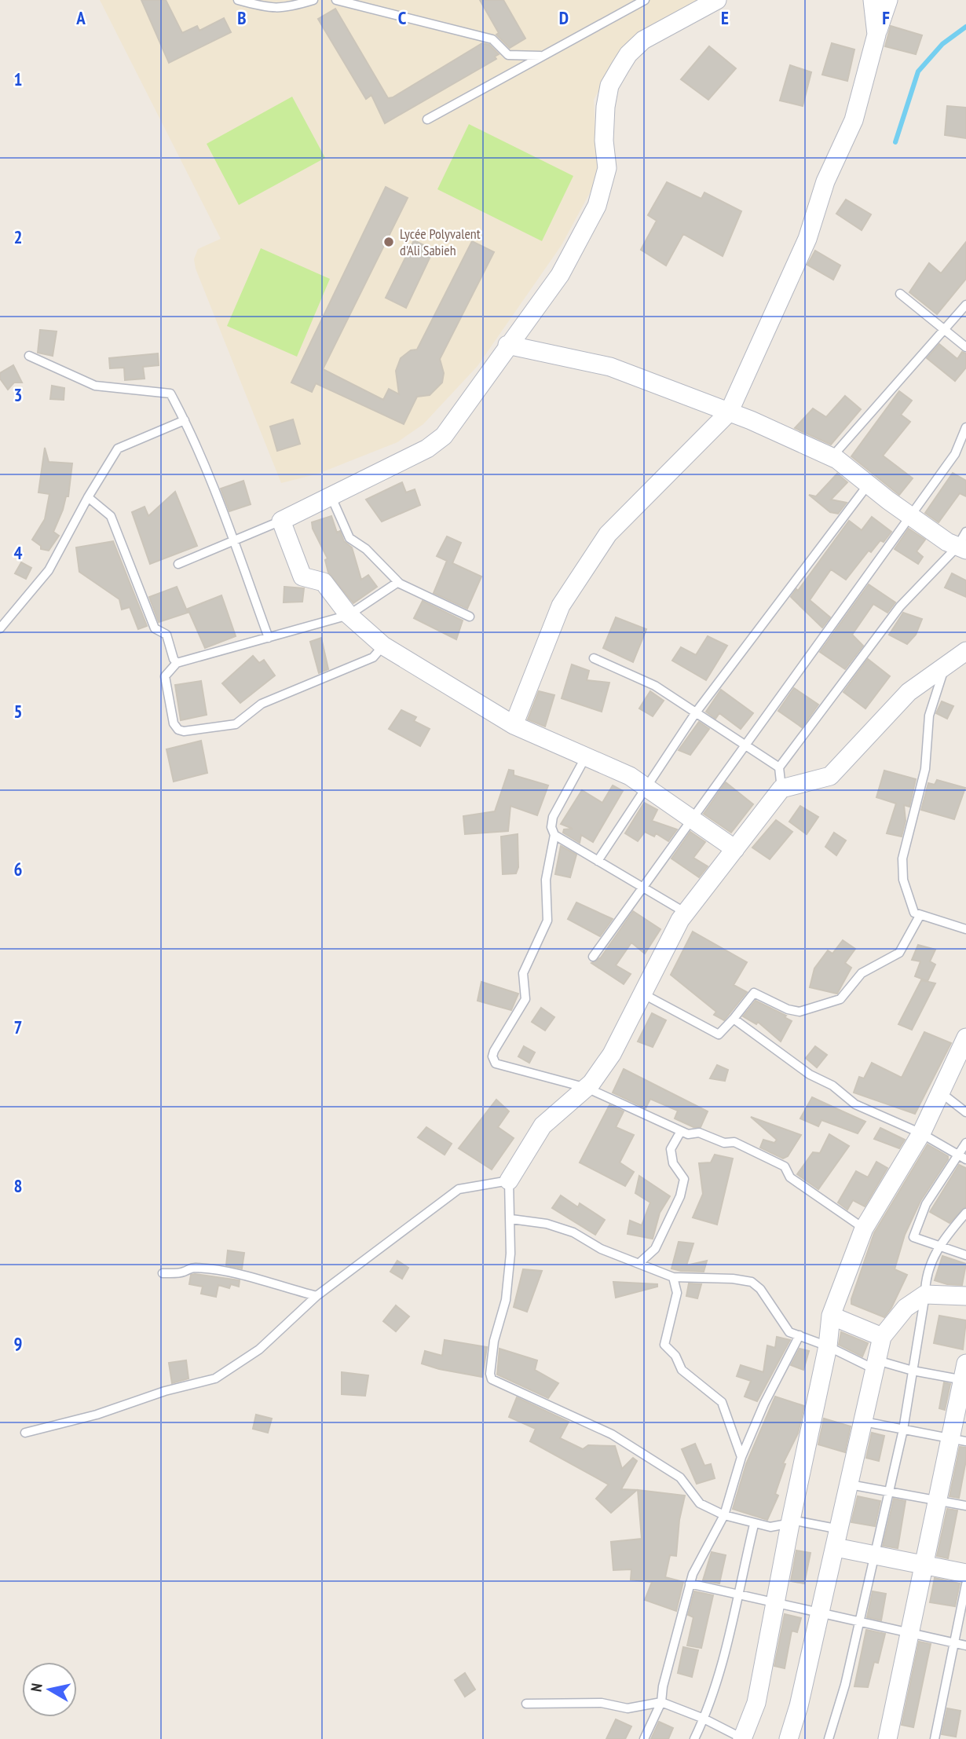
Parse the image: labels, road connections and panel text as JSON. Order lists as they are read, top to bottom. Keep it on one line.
{"places":["Lycée Polyvalent d'Ali Sabieh"],"north":"left","grid":{"columns":["A","B","C","D","E","F"],"rows":["1","2","3","4","5","6","7","8","9"]}}
